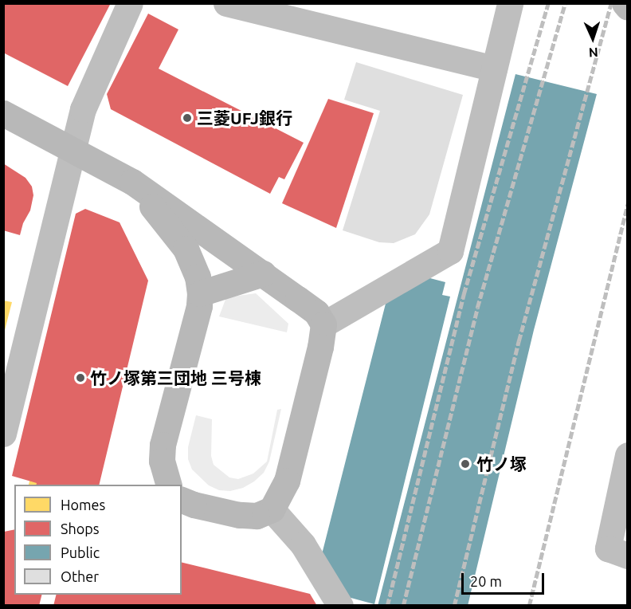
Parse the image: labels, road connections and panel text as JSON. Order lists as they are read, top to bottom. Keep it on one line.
{"places":["三菱UFJ銀行","竹ノ塚第三団地 三号棟","竹ノ塚"],"legend":["Homes","Shops","Public","Other"],"scale_bar":"20 m","north":"bottom"}
